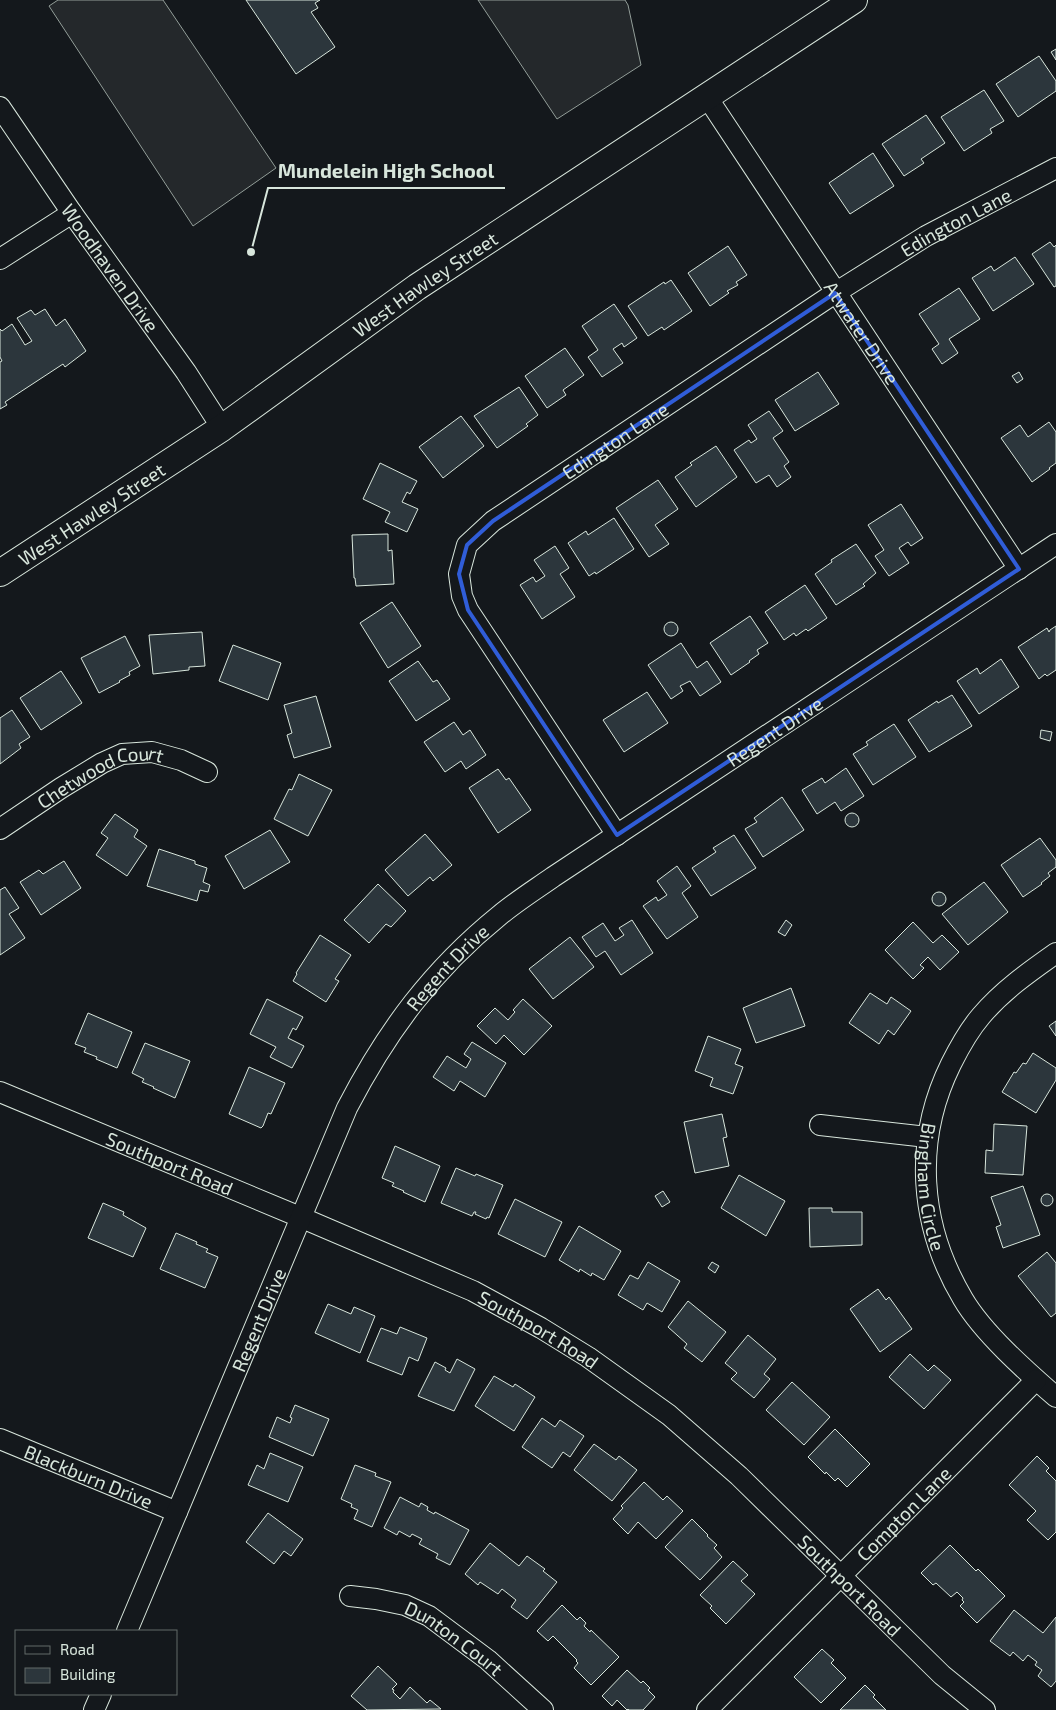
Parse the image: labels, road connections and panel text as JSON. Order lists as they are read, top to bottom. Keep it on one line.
{"streets":{"street":["Edington Lane","Woodhaven Drive","West Hawley Street","Atwater Drive","Regent Drive","Chetwood Court","Southport Road","Bingham Circle","Blackburn Drive","Compton Lane","Dunton Court"]},"crossings":[["Edington Lane","Atwater Drive"],["Edington Lane","Regent Drive"],["Woodhaven Drive","West Hawley Street"],["West Hawley Street","Atwater Drive"],["Atwater Drive","Regent Drive"],["Regent Drive","Southport Road"],["Regent Drive","Blackburn Drive"],["Southport Road","Compton Lane"],["Bingham Circle","Compton Lane"]],"places":["Mundelein High School"],"legend":["Road","Building"]}
